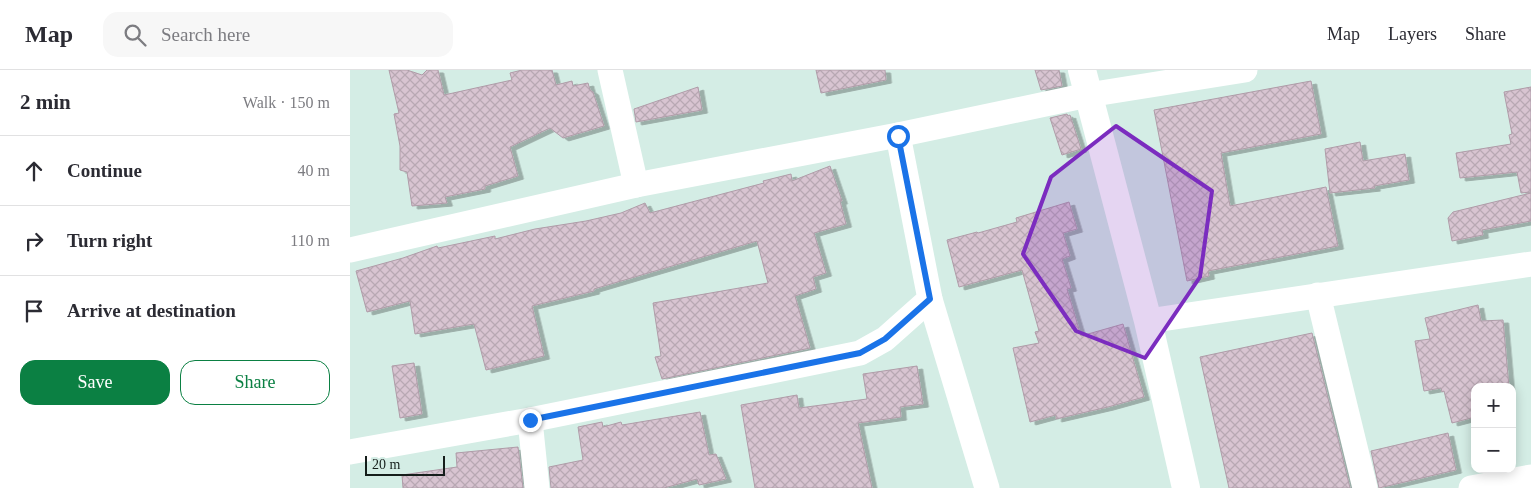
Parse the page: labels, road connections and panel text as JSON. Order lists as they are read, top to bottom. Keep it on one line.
{"scale_bar":"20 m","page":{"header":"Map","search":"Search here","nav":["Map","Layers","Share"],"heading":["2 min","Walk · 150 m"],"list":[["Continue","40 m"],["Turn right","110 m"],"Arrive at destination"],"buttons":["Save","Share"],"map_buttons":["+","−"],"scale":"20 m"}}
